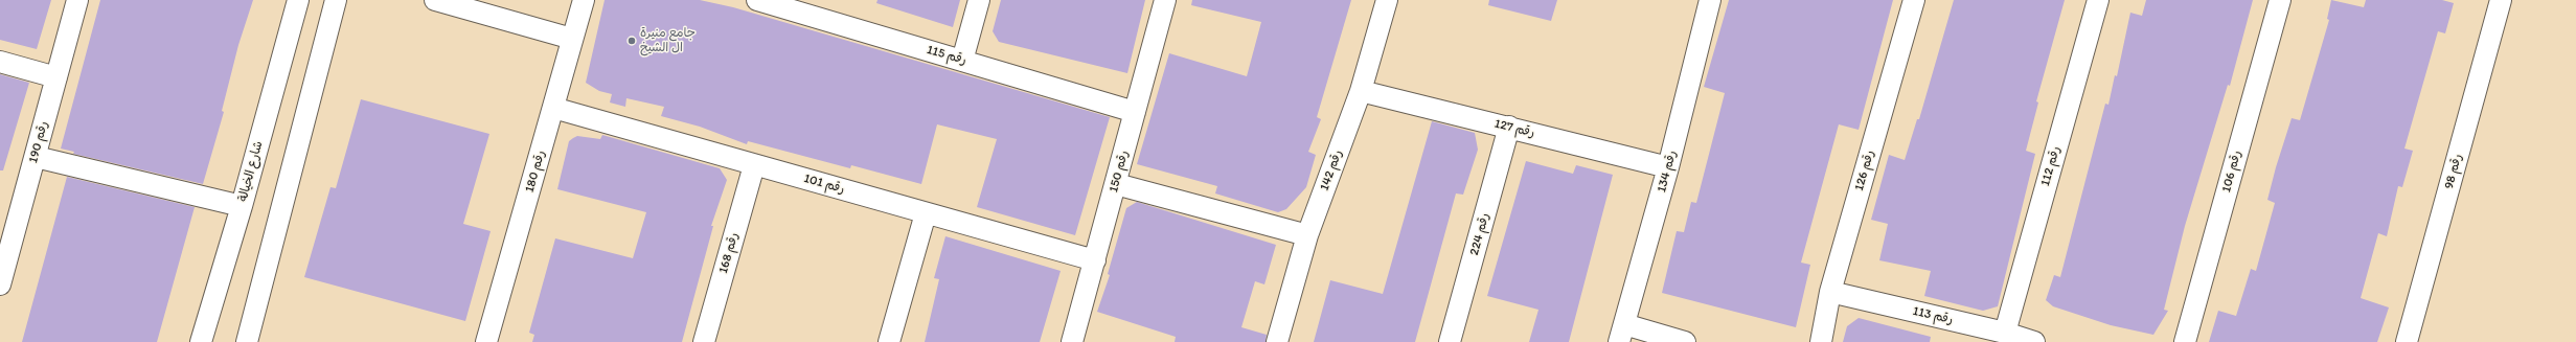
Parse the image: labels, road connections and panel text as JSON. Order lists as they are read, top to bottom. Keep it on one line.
{"streets":{"street":["رقم 115","رقم 127","رقم 190","رقم 112","رقم 142","رقم 126","شارع الخيالة","رقم 180","رقم 150","رقم 134","رقم 106","رقم 98","رقم 101","رقم 224","رقم 168","رقم 113"]},"crossings":[["رقم 115","رقم 150"],["رقم 127","رقم 142"],["رقم 127","رقم 134"],["رقم 127","رقم 224"],["رقم 112","رقم 113"],["رقم 126","رقم 113"],["رقم 180","رقم 101"],["رقم 150","رقم 101"],["رقم 101","رقم 168"]],"places":["جامع منيرة ال الشيخ"]}
